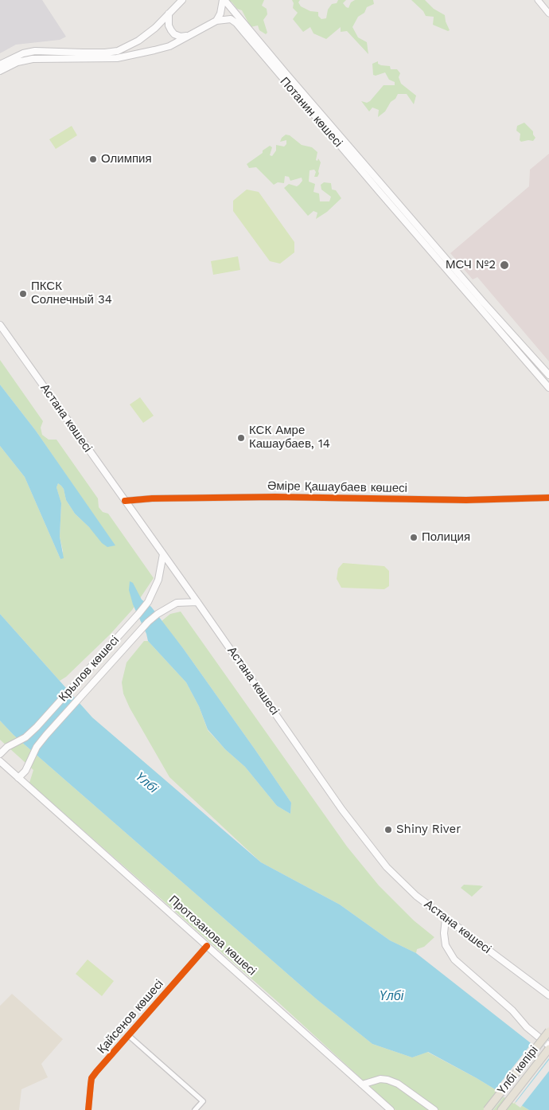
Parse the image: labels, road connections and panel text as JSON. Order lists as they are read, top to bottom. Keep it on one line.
{"streets":{"main road":["Потанин көшесі","Астана көшесі","Крылов көшесі","Протозанова көшесі","Үлбі көпірі"],"street":["Әміре Қашаубаев көшесі","Қайсенов көшесі"]},"crossings":[["Астана көшесі","Әміре Қашаубаев көшесі"],["Астана көшесі","Крылов көшесі"],["Крылов көшесі","Протозанова көшесі"],["Протозанова көшесі","Қайсенов көшесі"]],"water":["Үлбі"],"places":["Олимпия","МСЧ №2","ПКСК Солнечный 34","КСК Амре Кашаубаев, 14","Полиция","Shiny River"]}
